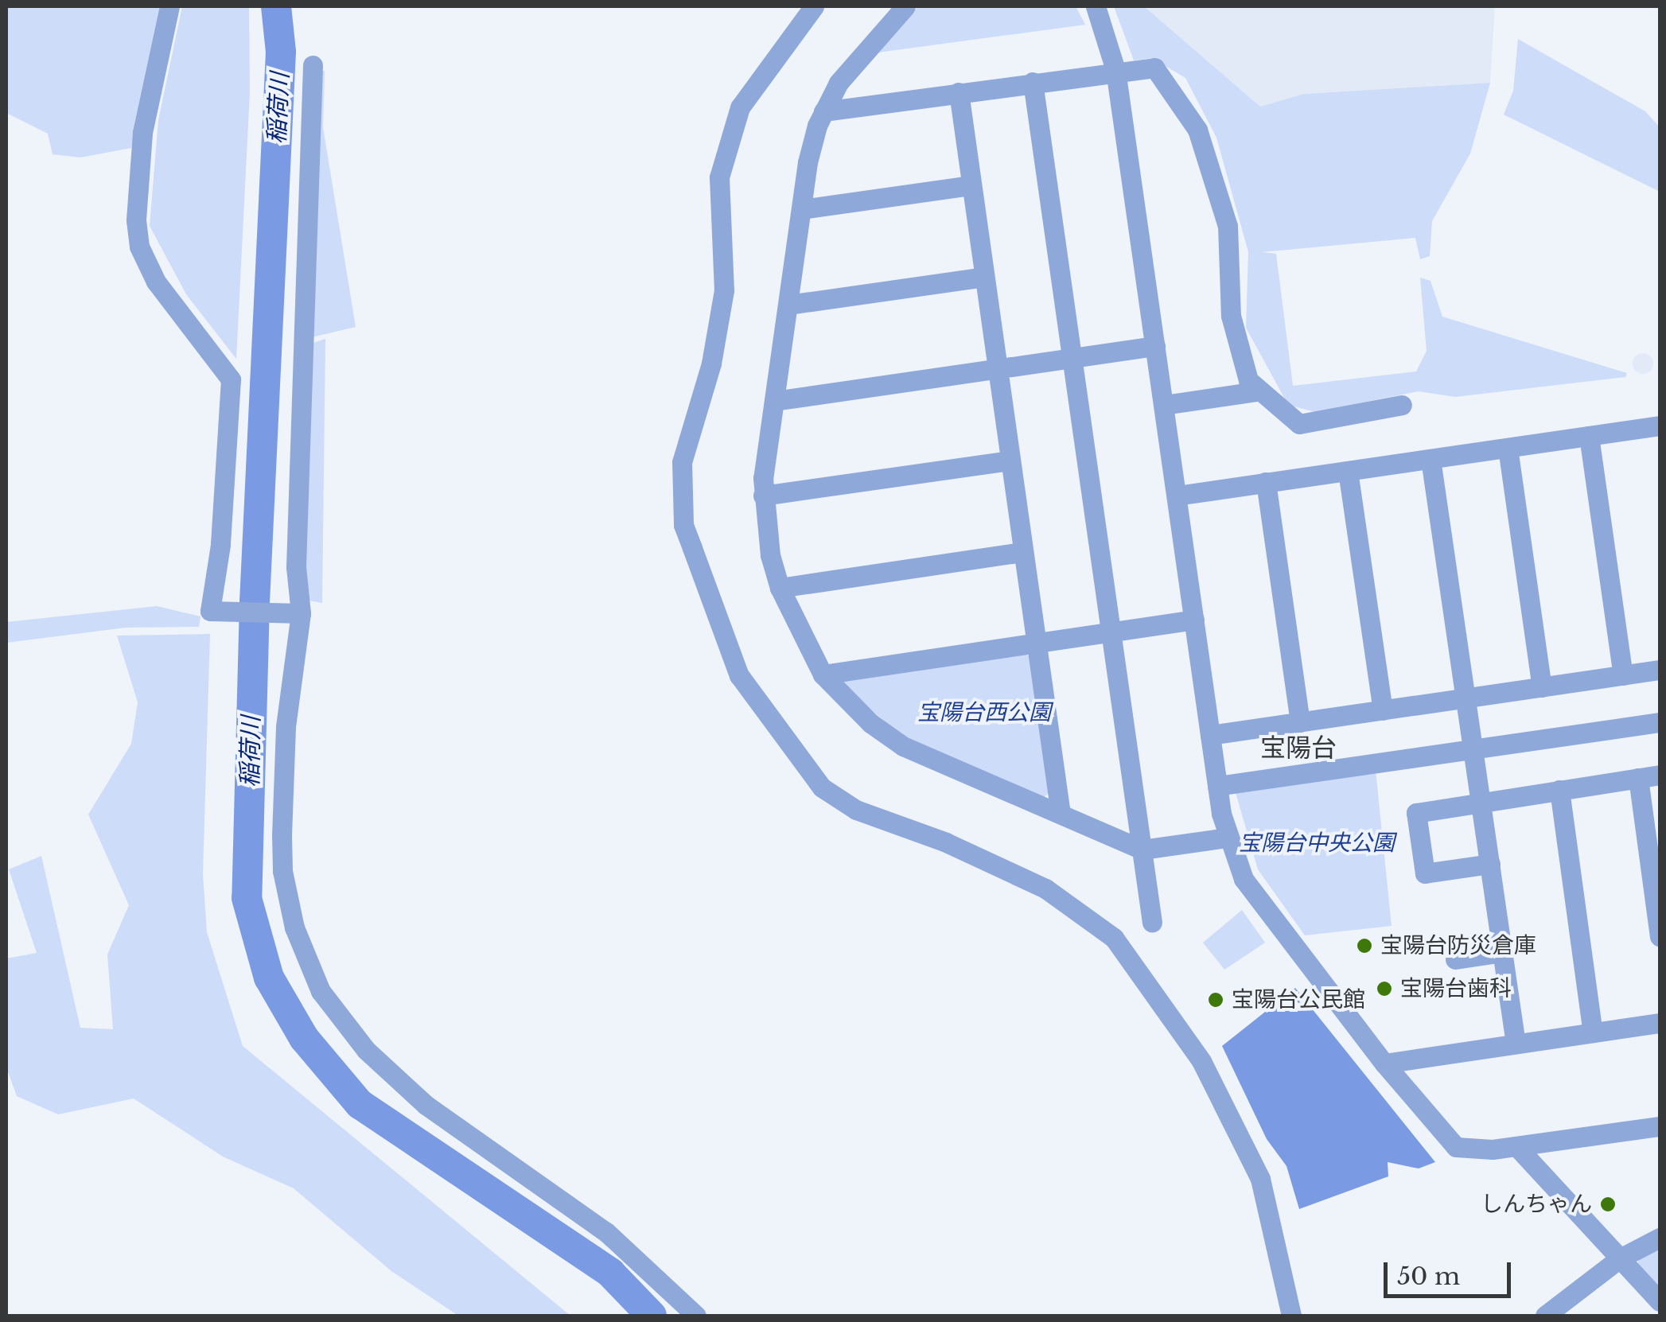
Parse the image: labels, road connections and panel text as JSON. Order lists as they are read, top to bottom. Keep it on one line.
{"districts":["宝陽台"],"water":["稲荷川"],"parks":["宝陽台西公園","宝陽台中央公園"],"places":["宝陽台防災倉庫","宝陽台歯科","宝陽台公民館","しんちゃん"],"scale_bar":"50 m"}
